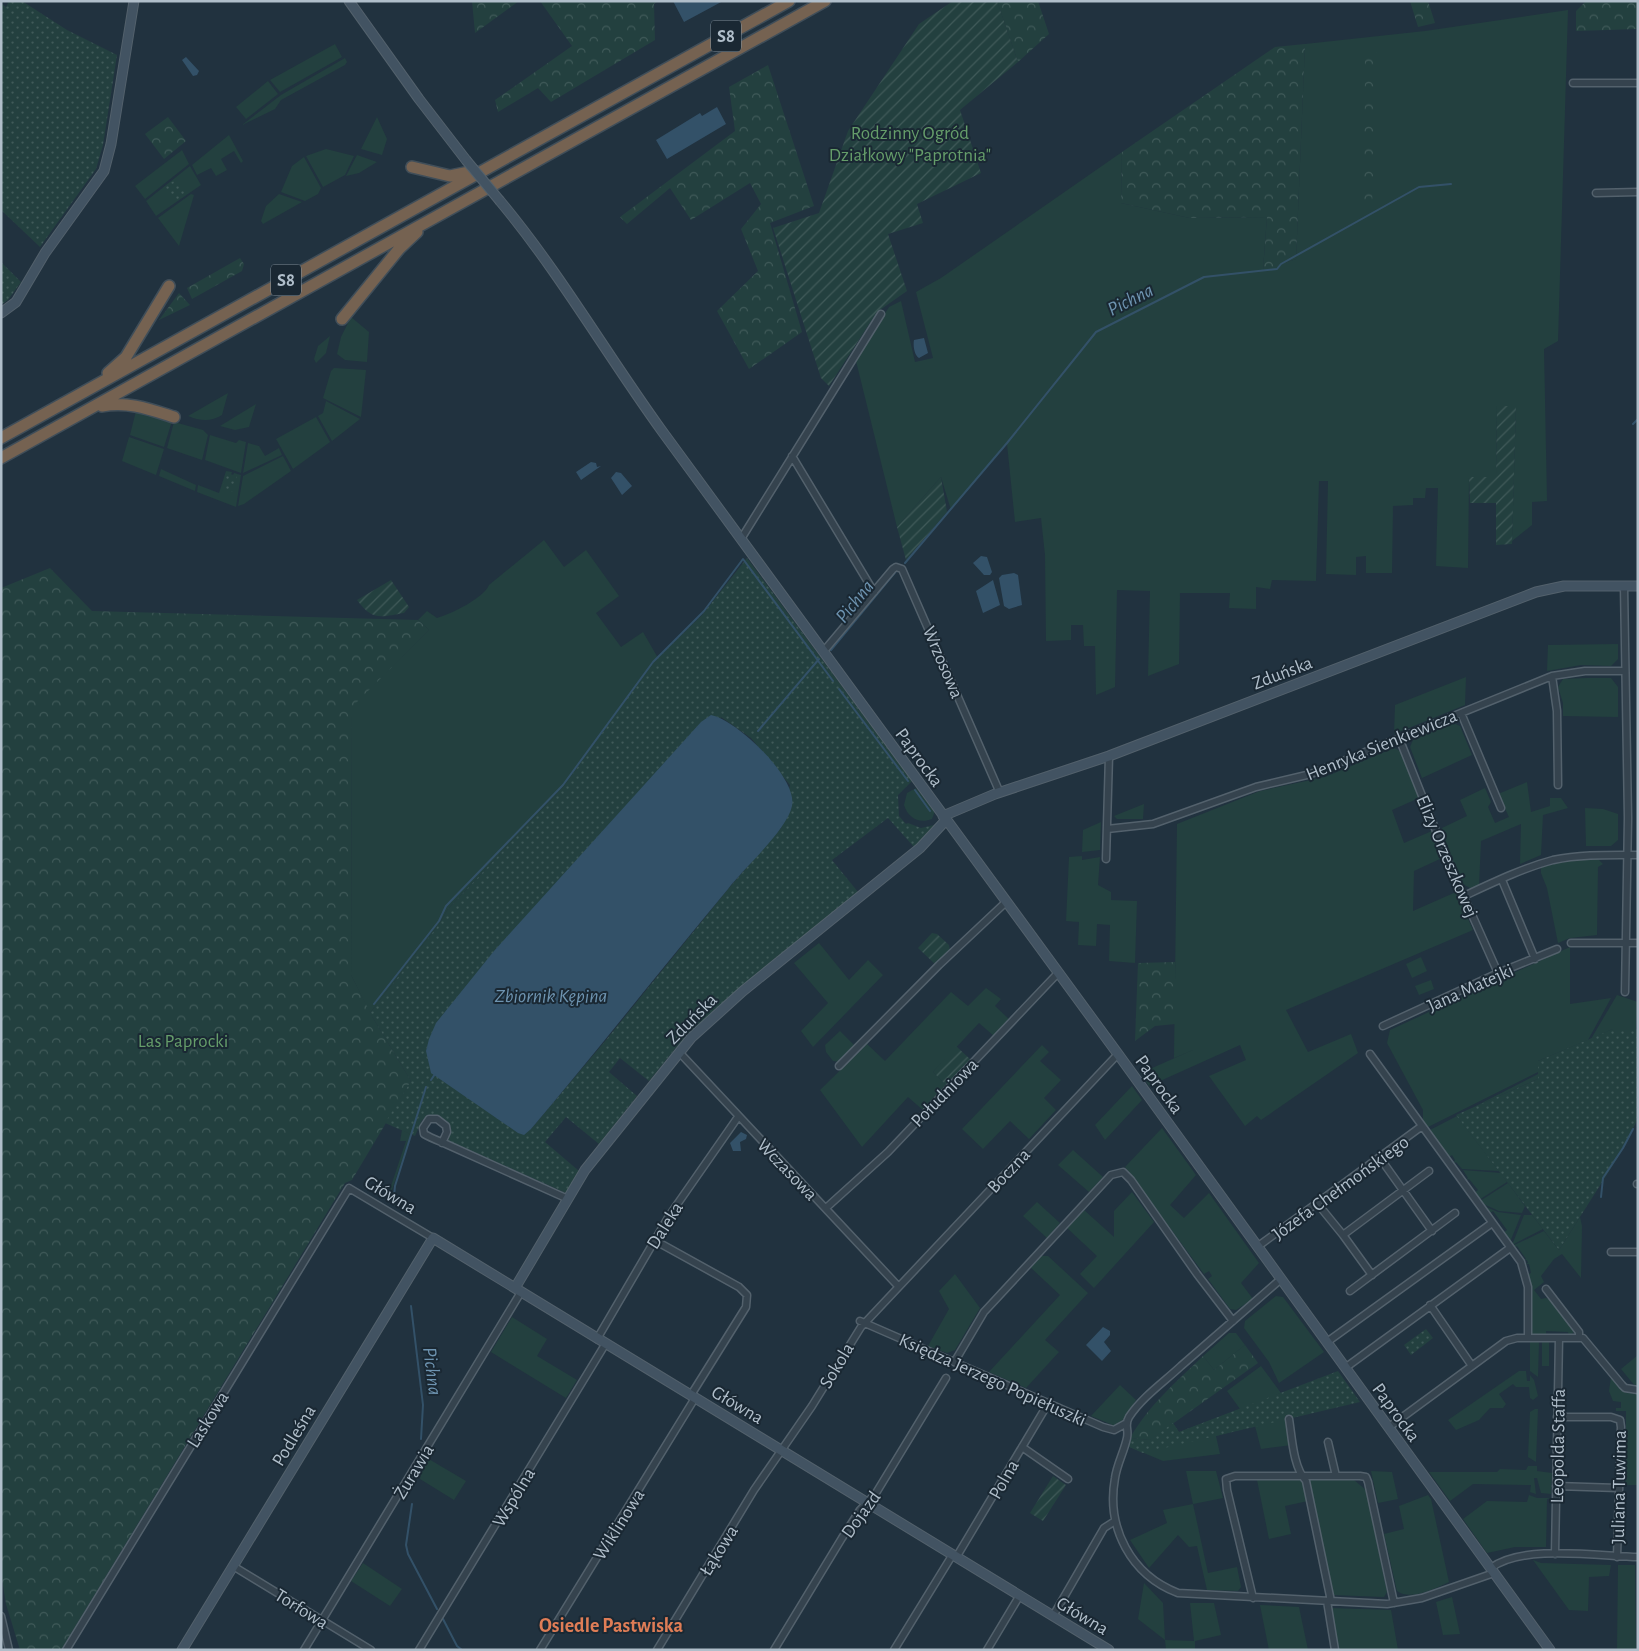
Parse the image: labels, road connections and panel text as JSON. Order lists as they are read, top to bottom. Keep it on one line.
{"streets":{"highway":["S8"],"street":["Wrzosowa","Zduńska","Henryka Sienkiewicza","Paprocka","Elizy Orzeszkowej","Jana Matejki","Południowa","Wczasowa","Boczna","Józefa Chełmońskiego","Główna","Daleka","Sokola","Księdza Jerzego Popiełuszki","Laskowa","Podleśna","Leopolda Staffa","Żurawia","Polna","Juliana Tuwima","Wspólna","Dojazd","Wiklinowa","Łąkowa","Torfowa"]},"crossings":[["Wrzosowa","Zduńska"],["Wrzosowa","Paprocka"],["Zduńska","Paprocka"],["Zduńska","Wczasowa"],["Zduńska","Główna"],["Zduńska","Żurawia"],["Henryka Sienkiewicza","Elizy Orzeszkowej"],["Paprocka","Południowa"],["Paprocka","Boczna"],["Paprocka","Józefa Chełmońskiego"],["Elizy Orzeszkowej","Jana Matejki"],["Południowa","Wczasowa"],["Wczasowa","Boczna"],["Wczasowa","Daleka"],["Wczasowa","Sokola"],["Boczna","Sokola"],["Główna","Daleka"],["Główna","Sokola"],["Główna","Laskowa"],["Główna","Podleśna"],["Główna","Żurawia"],["Główna","Polna"],["Główna","Wspólna"],["Główna","Dojazd"],["Główna","Wiklinowa"],["Główna","Łąkowa"],["Daleka","Wspólna"],["Daleka","Wiklinowa"],["Sokola","Księdza Jerzego Popiełuszki"],["Sokola","Łąkowa"],["Księdza Jerzego Popiełuszki","Polna"],["Podleśna","Torfowa"],["Leopolda Staffa","Juliana Tuwima"],["Żurawia","Torfowa"]],"districts":["Osiedle Pastwiska"],"water":["Pichna","Zbiornik Kępina"],"parks":["Rodzinny Ogród Działkowy \"Paprotnia\"","Las Paprocki"]}
